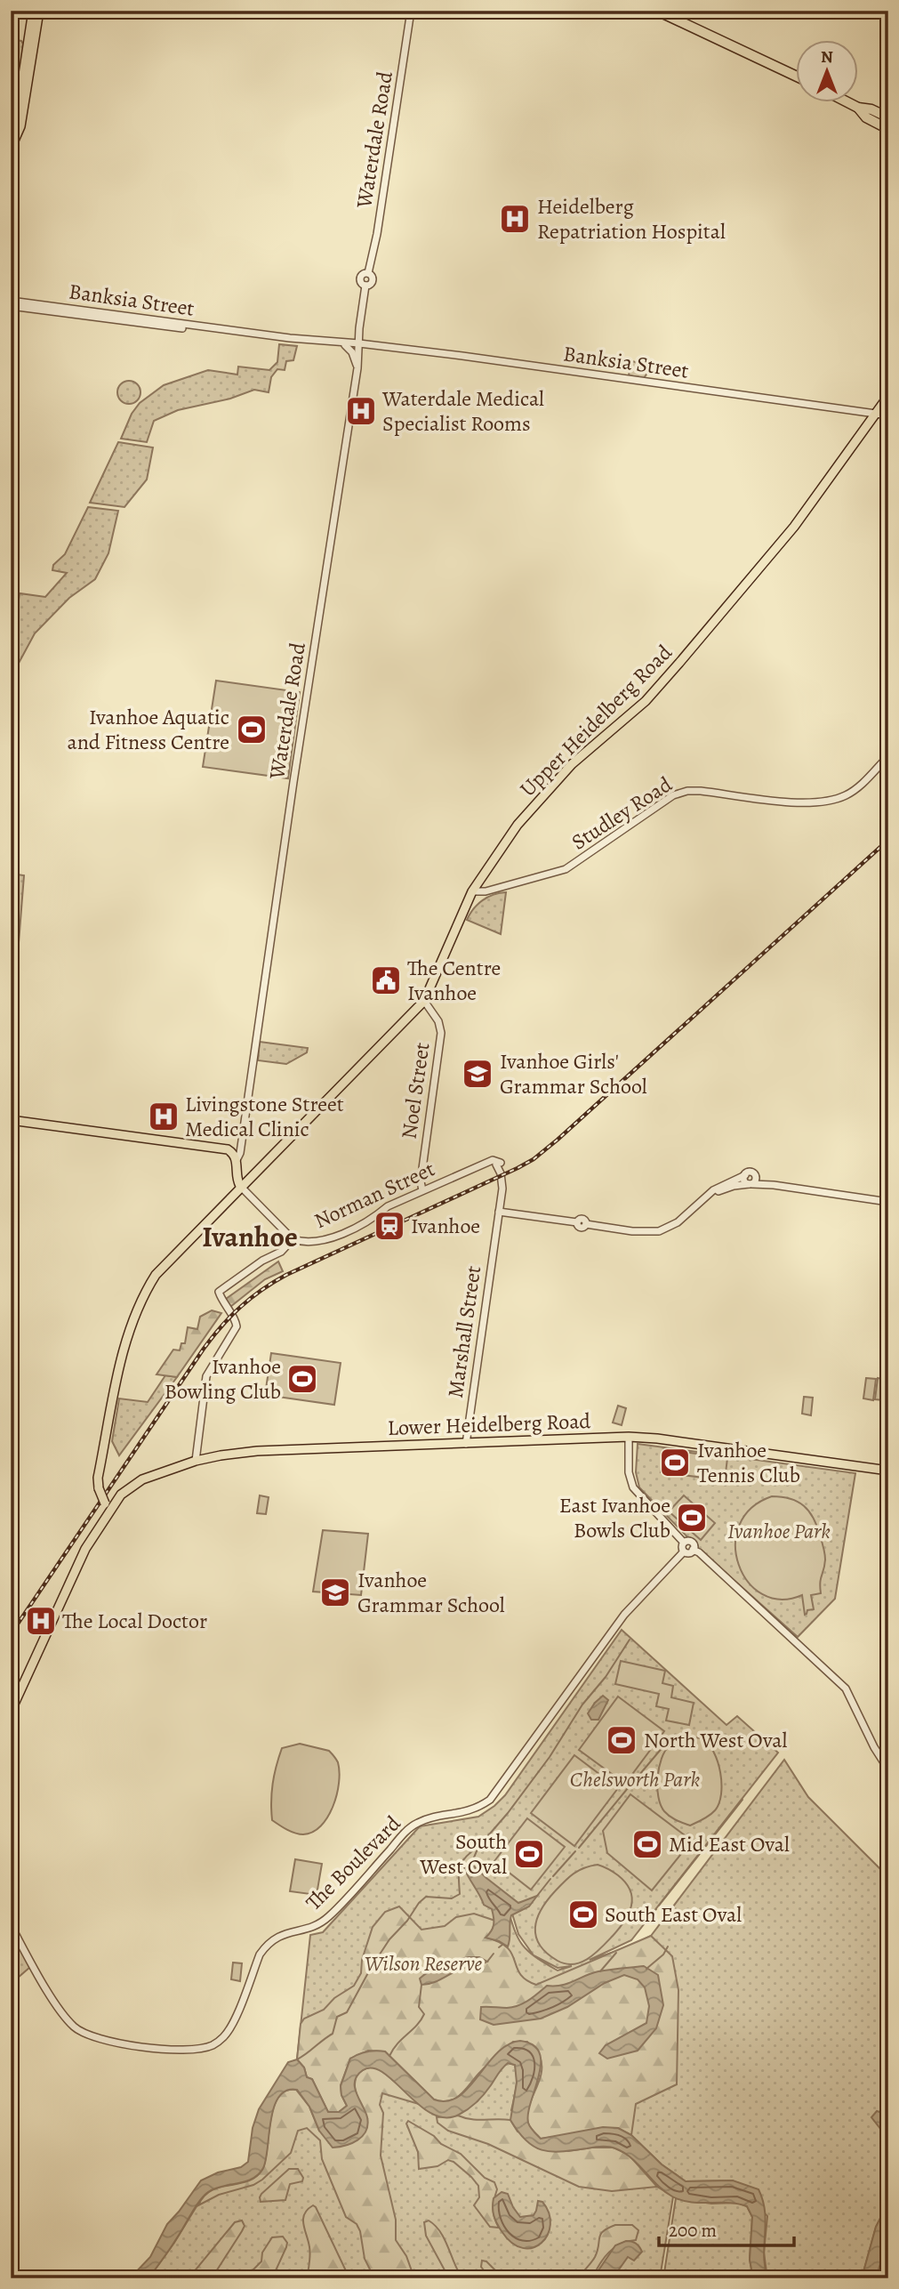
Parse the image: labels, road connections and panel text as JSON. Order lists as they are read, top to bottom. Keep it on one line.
{"streets":{"main road":["Waterdale Road","Upper Heidelberg Road","Lower Heidelberg Road"],"street":["Banksia Street","Studley Road","Noel Street","Norman Street","Marshall Street","The Boulevard"]},"crossings":[["Waterdale Road","Banksia Street"],["Waterdale Road","Upper Heidelberg Road"],["Banksia Street","Upper Heidelberg Road"],["Upper Heidelberg Road","Studley Road"],["Upper Heidelberg Road","Noel Street"],["Upper Heidelberg Road","Lower Heidelberg Road"],["Noel Street","Norman Street"],["Norman Street","Marshall Street"],["Norman Street","Lower Heidelberg Road"],["Marshall Street","Lower Heidelberg Road"]],"districts":["Ivanhoe"],"parks":["Ivanhoe Park","Chelsworth Park","Wilson Reserve"],"places":{"hospital":["Heidelberg Repatriation Hospital","Waterdale Medical Specialist Rooms","Livingstone Street Medical Clinic","The Local Doctor"],"sports":["Ivanhoe Aquatic and Fitness Centre","Ivanhoe Bowling Club","Ivanhoe Tennis Club","East Ivanhoe Bowls Club","North West Oval","Mid East Oval","South West Oval","South East Oval"],"public building":["The Centre Ivanhoe"],"school or university":["Ivanhoe Girls' Grammar School","Ivanhoe Grammar School"],"station":["Ivanhoe"]},"scale_bar":"200 m","north":"top"}
